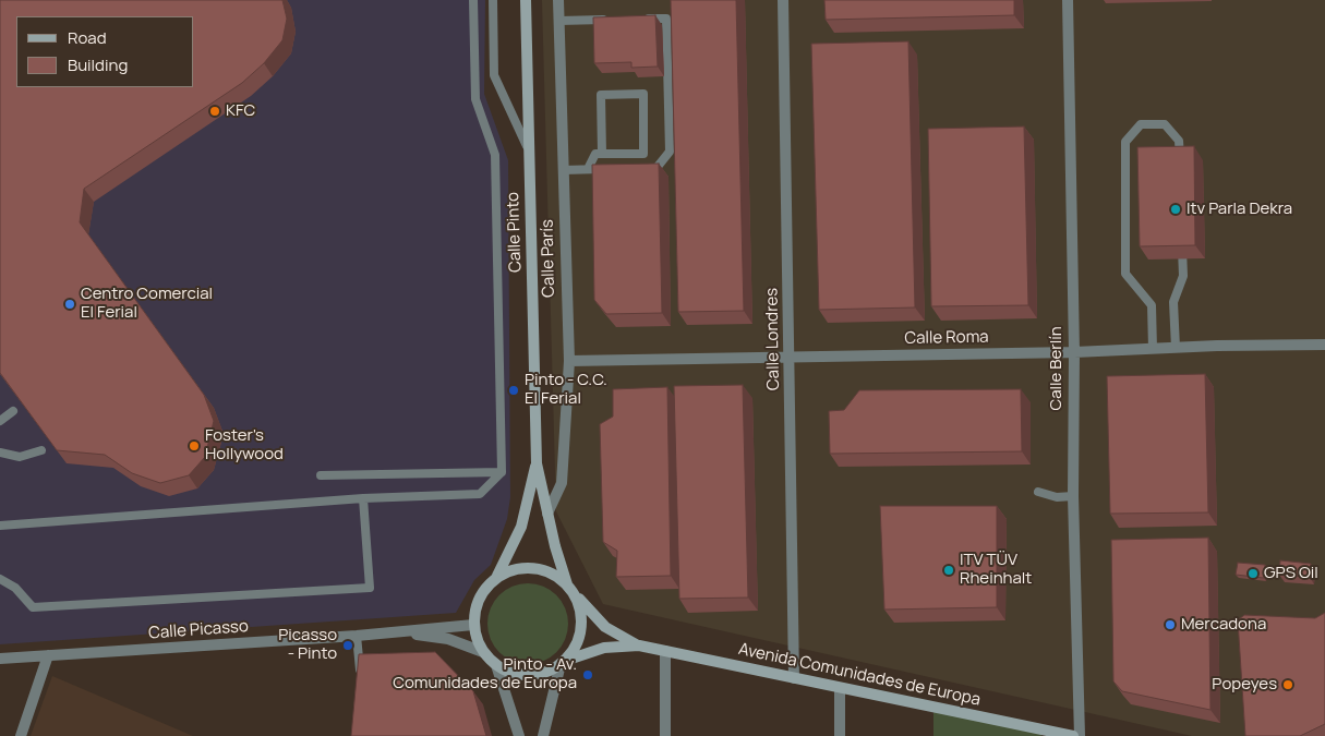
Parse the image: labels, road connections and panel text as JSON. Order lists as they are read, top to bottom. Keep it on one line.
{"streets":{"main road":["Calle Pinto","Avenida Comunidades de Europa"],"street":["Calle París","Calle Roma","Calle Londres","Calle Berlín","Calle Picasso"]},"crossings":[["Calle Pinto","Calle París"],["Calle Pinto","Calle Picasso"],["Calle Pinto","Avenida Comunidades de Europa"],["Calle París","Calle Roma"],["Calle Roma","Calle Londres"],["Calle Roma","Calle Berlín"],["Calle Londres","Avenida Comunidades de Europa"],["Calle Picasso","Avenida Comunidades de Europa"]],"places":["KFC","Itv Parla Dekra","Centro Comercial El Ferial","Pinto - C.C. El Ferial","Foster's Hollywood","ITV TÜV Rheinhalt","GPS Oil","Mercadona","Picasso - Pinto","Pinto - Av. Comunidades de Europa","Popeyes"],"legend":["Road","Building"]}
